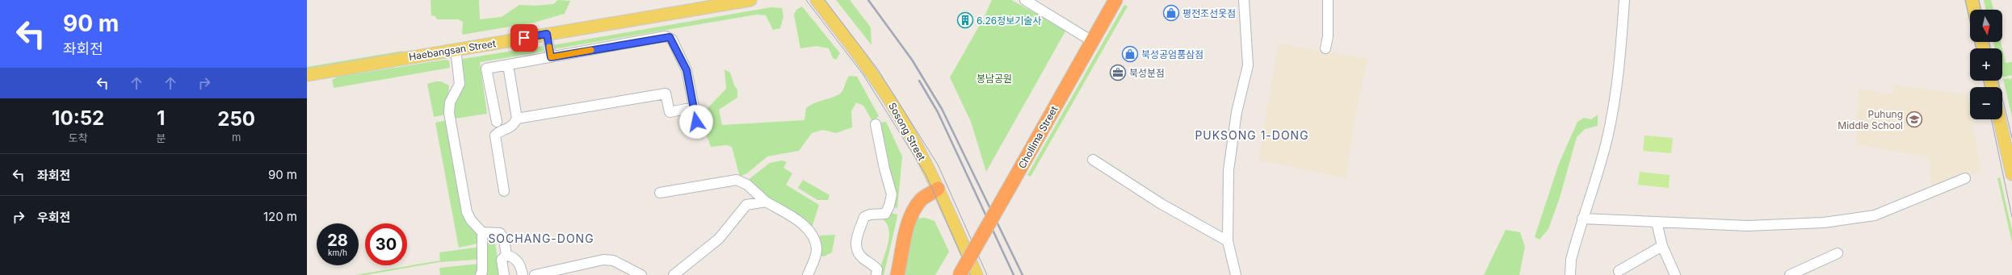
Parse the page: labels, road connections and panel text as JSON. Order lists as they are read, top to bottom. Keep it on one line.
{"streets":{"highway":["Chollima Street"],"main road":["Haebangsan Street","Sosong Street"]},"districts":["PUKSONG 1-DONG","SOCHANG-DONG"],"parks":["봉남공원"],"places":{"shop":["평전조선옷점","북성공엄품삼점"],"building":["6.26정보기술사"],"office":["북성분점"],"school or university":["Puhung Middle School"]},"north":"bottom","page":{"turn":["90 m","좌회전"],"map_buttons":["+","−"],"eta":["10:52","도착","1","분","250","m"],"list":[{"name":"좌회전","value":"90 m"},{"name":"우회전","value":"120 m"}],"speed":"28 km/h","limit":"30"}}
